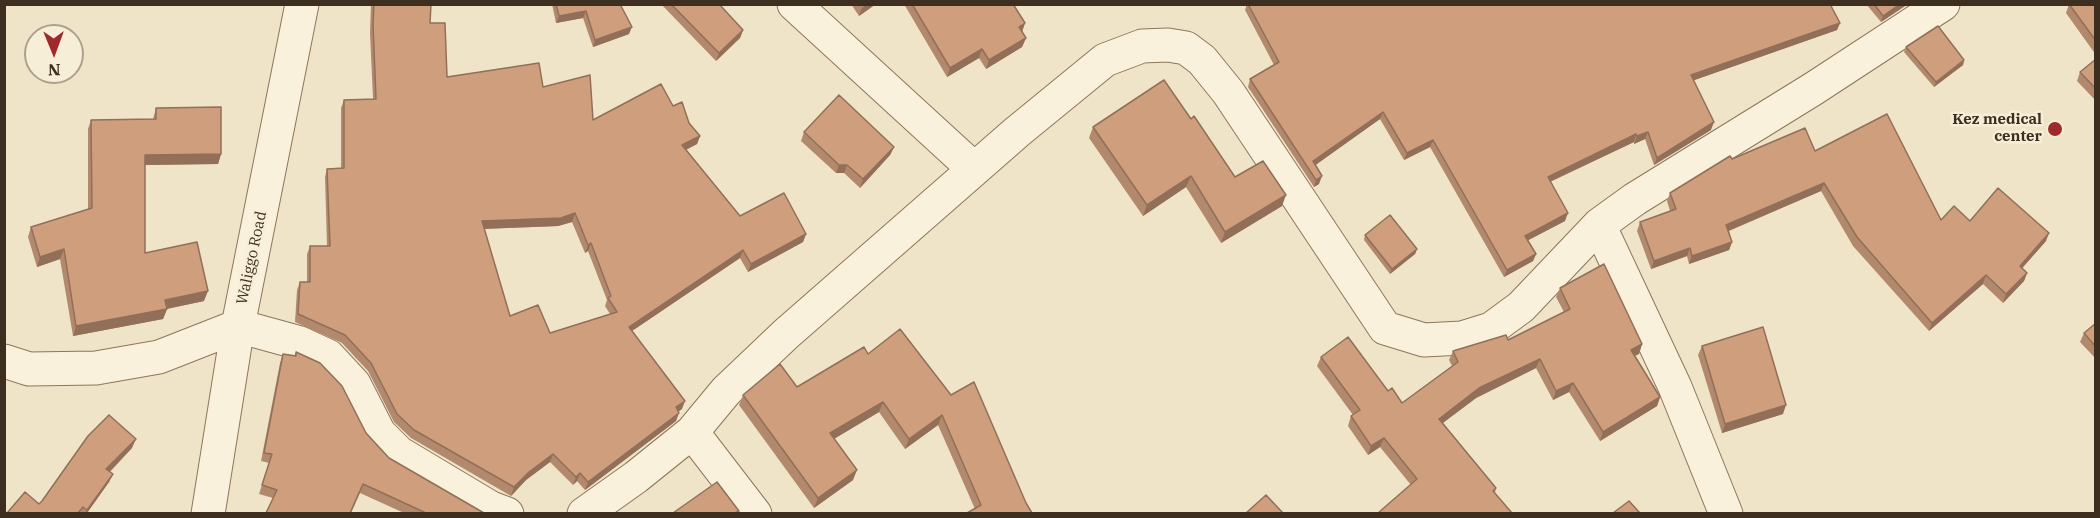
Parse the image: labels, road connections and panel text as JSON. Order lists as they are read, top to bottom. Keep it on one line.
{"streets":{"street":["Waliggo Road"]},"places":["Kez medical center"],"north":"bottom"}
